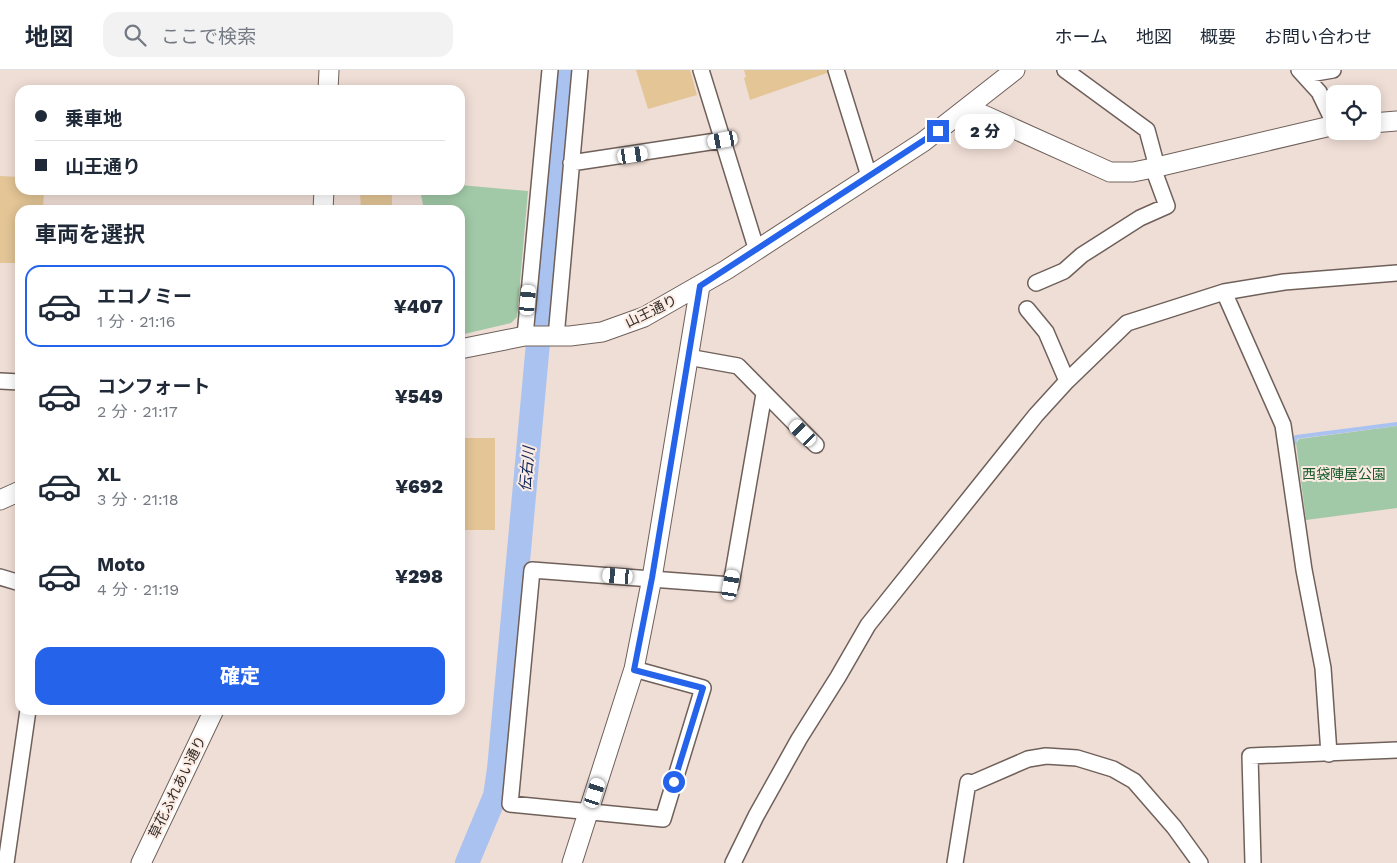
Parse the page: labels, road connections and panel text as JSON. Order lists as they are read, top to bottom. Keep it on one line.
{"streets":{"street":["山王通り","草花ふれあい通り"]},"water":["伝右川"],"parks":["西袋陣屋公園"],"page":{"header":"地図","search":"ここで検索","nav":["ホーム","地図","概要","お問い合わせ"],"banner":["乗車地","山王通り"],"bubble":"2 分","heading":"車両を選択","list":[{"name":"エコノミー","note":"1 分 · 21:16","value":"¥407"},{"name":"コンフォート","note":"2 分 · 21:17","value":"¥549"},{"name":"XL","note":"3 分 · 21:18","value":"¥692"},{"name":"Moto","note":"4 分 · 21:19","value":"¥298"}],"buttons":"確定"}}
